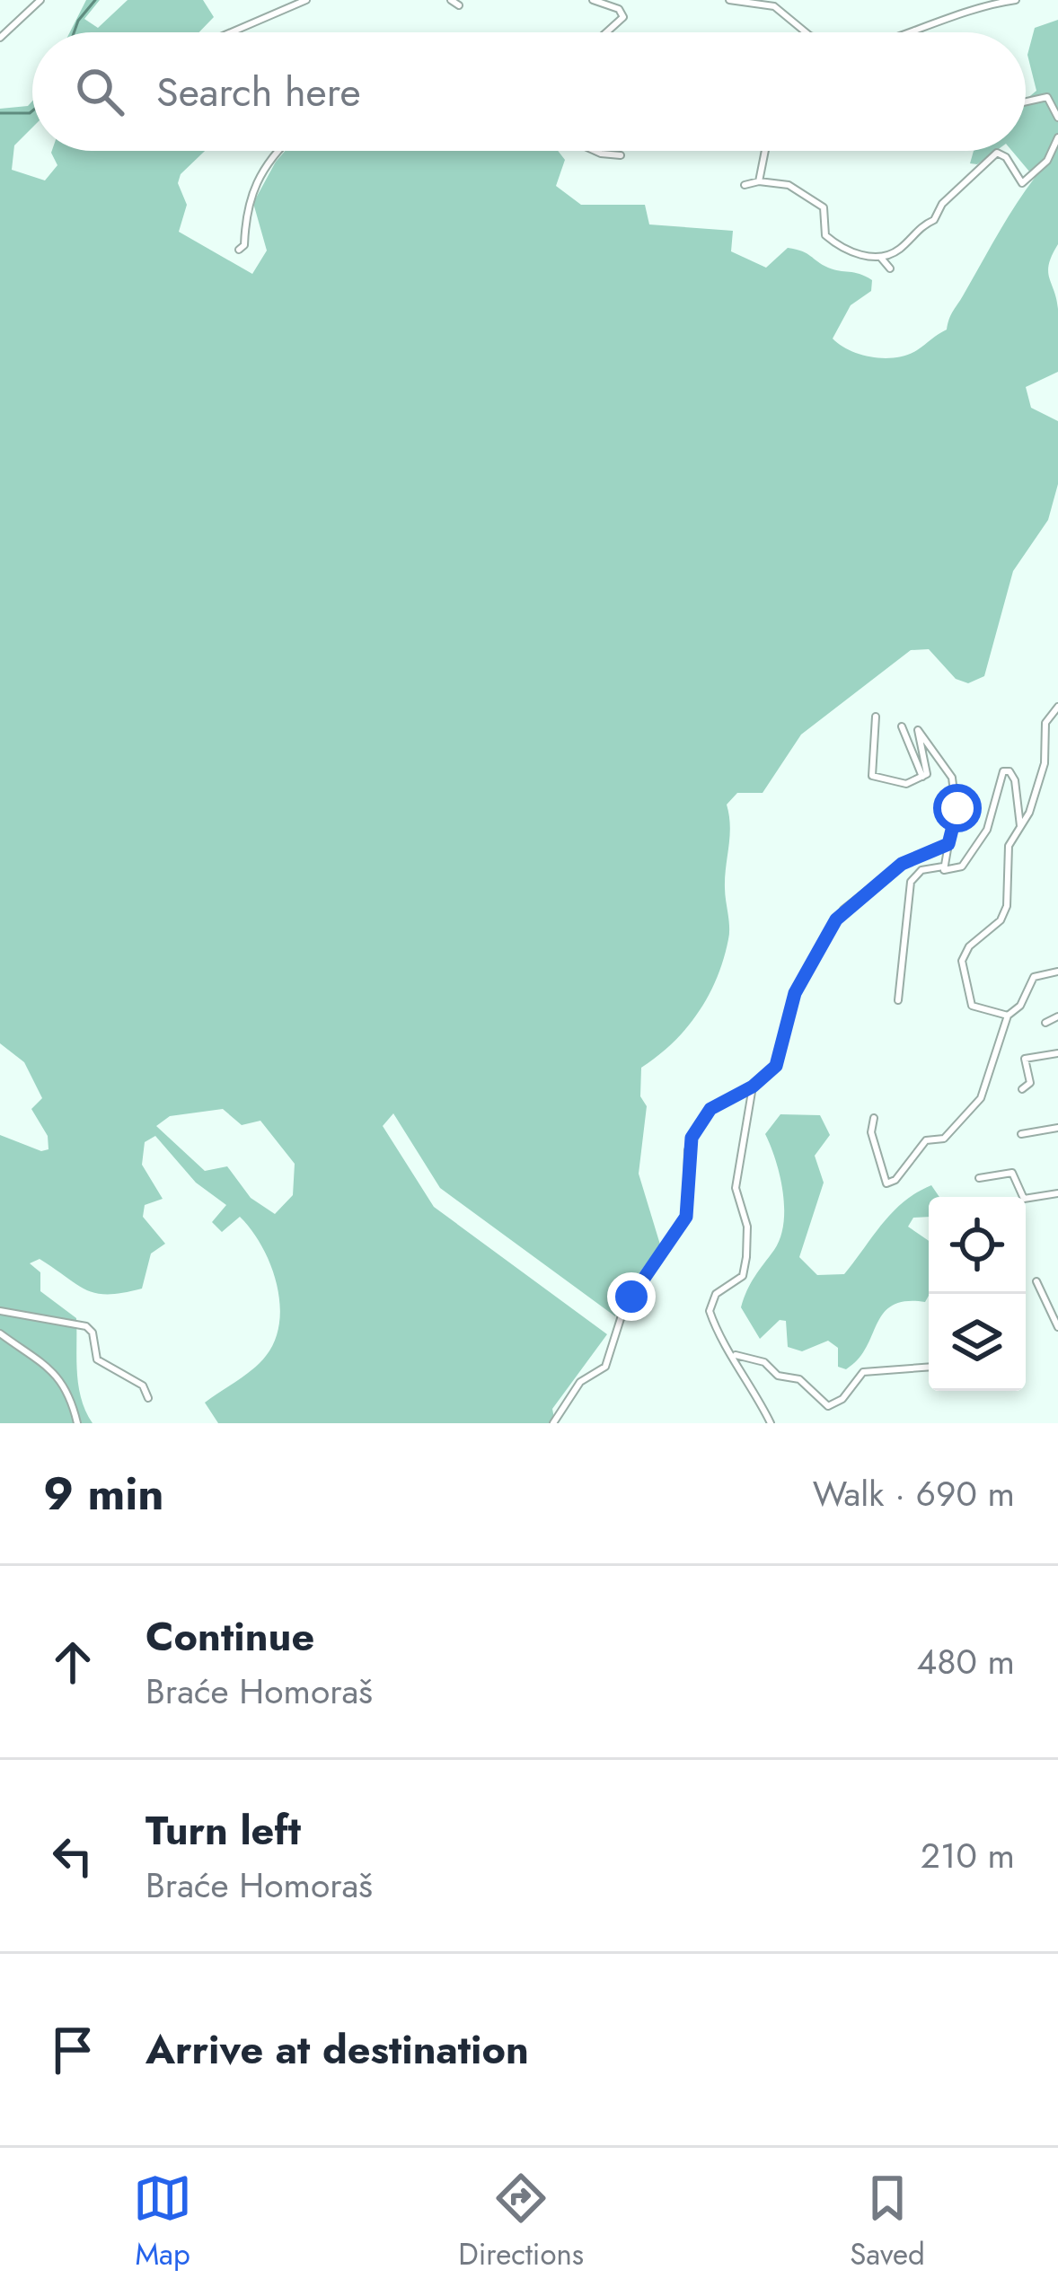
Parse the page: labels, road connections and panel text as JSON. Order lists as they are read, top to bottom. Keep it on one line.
{"page":{"search":"Search here","heading":["9 min","Walk · 690 m"],"list":[["Continue","Braće Homoraš","480 m"],["Turn left","Braće Homoraš","210 m"],"Arrive at destination"],"nav":["Map","Directions","Saved"]}}
